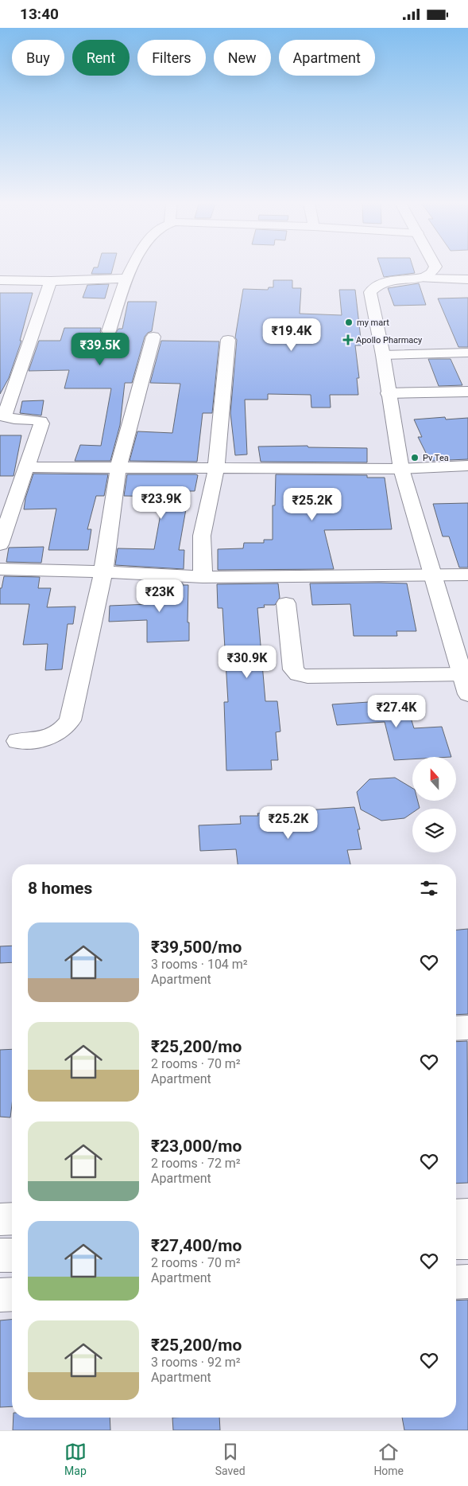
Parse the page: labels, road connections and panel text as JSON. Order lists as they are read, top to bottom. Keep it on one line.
{"places":{"other":["my mart","Pv Tea"],"health":["Apollo Pharmacy"]},"north":"top","page":{"status":"13:40","chip":["Buy","Rent","Filters","New","Apartment"],"price":["₹19.4K","₹39.5K","₹23.9K","₹25.2K","₹23K","₹30.9K","₹27.4K","₹25.2K"],"heading":"8 homes","list":[{"name":"₹39,500/mo","note":"3 rooms · 104 m² · Apartment"},{"name":"₹25,200/mo","note":"2 rooms · 70 m² · Apartment"},{"name":"₹23,000/mo","note":"2 rooms · 72 m² · Apartment"},{"name":"₹27,400/mo","note":"2 rooms · 70 m² · Apartment"},{"name":"₹25,200/mo","note":"3 rooms · 92 m² · Apartment"}],"tabs":["Map","Saved","Home"]}}
